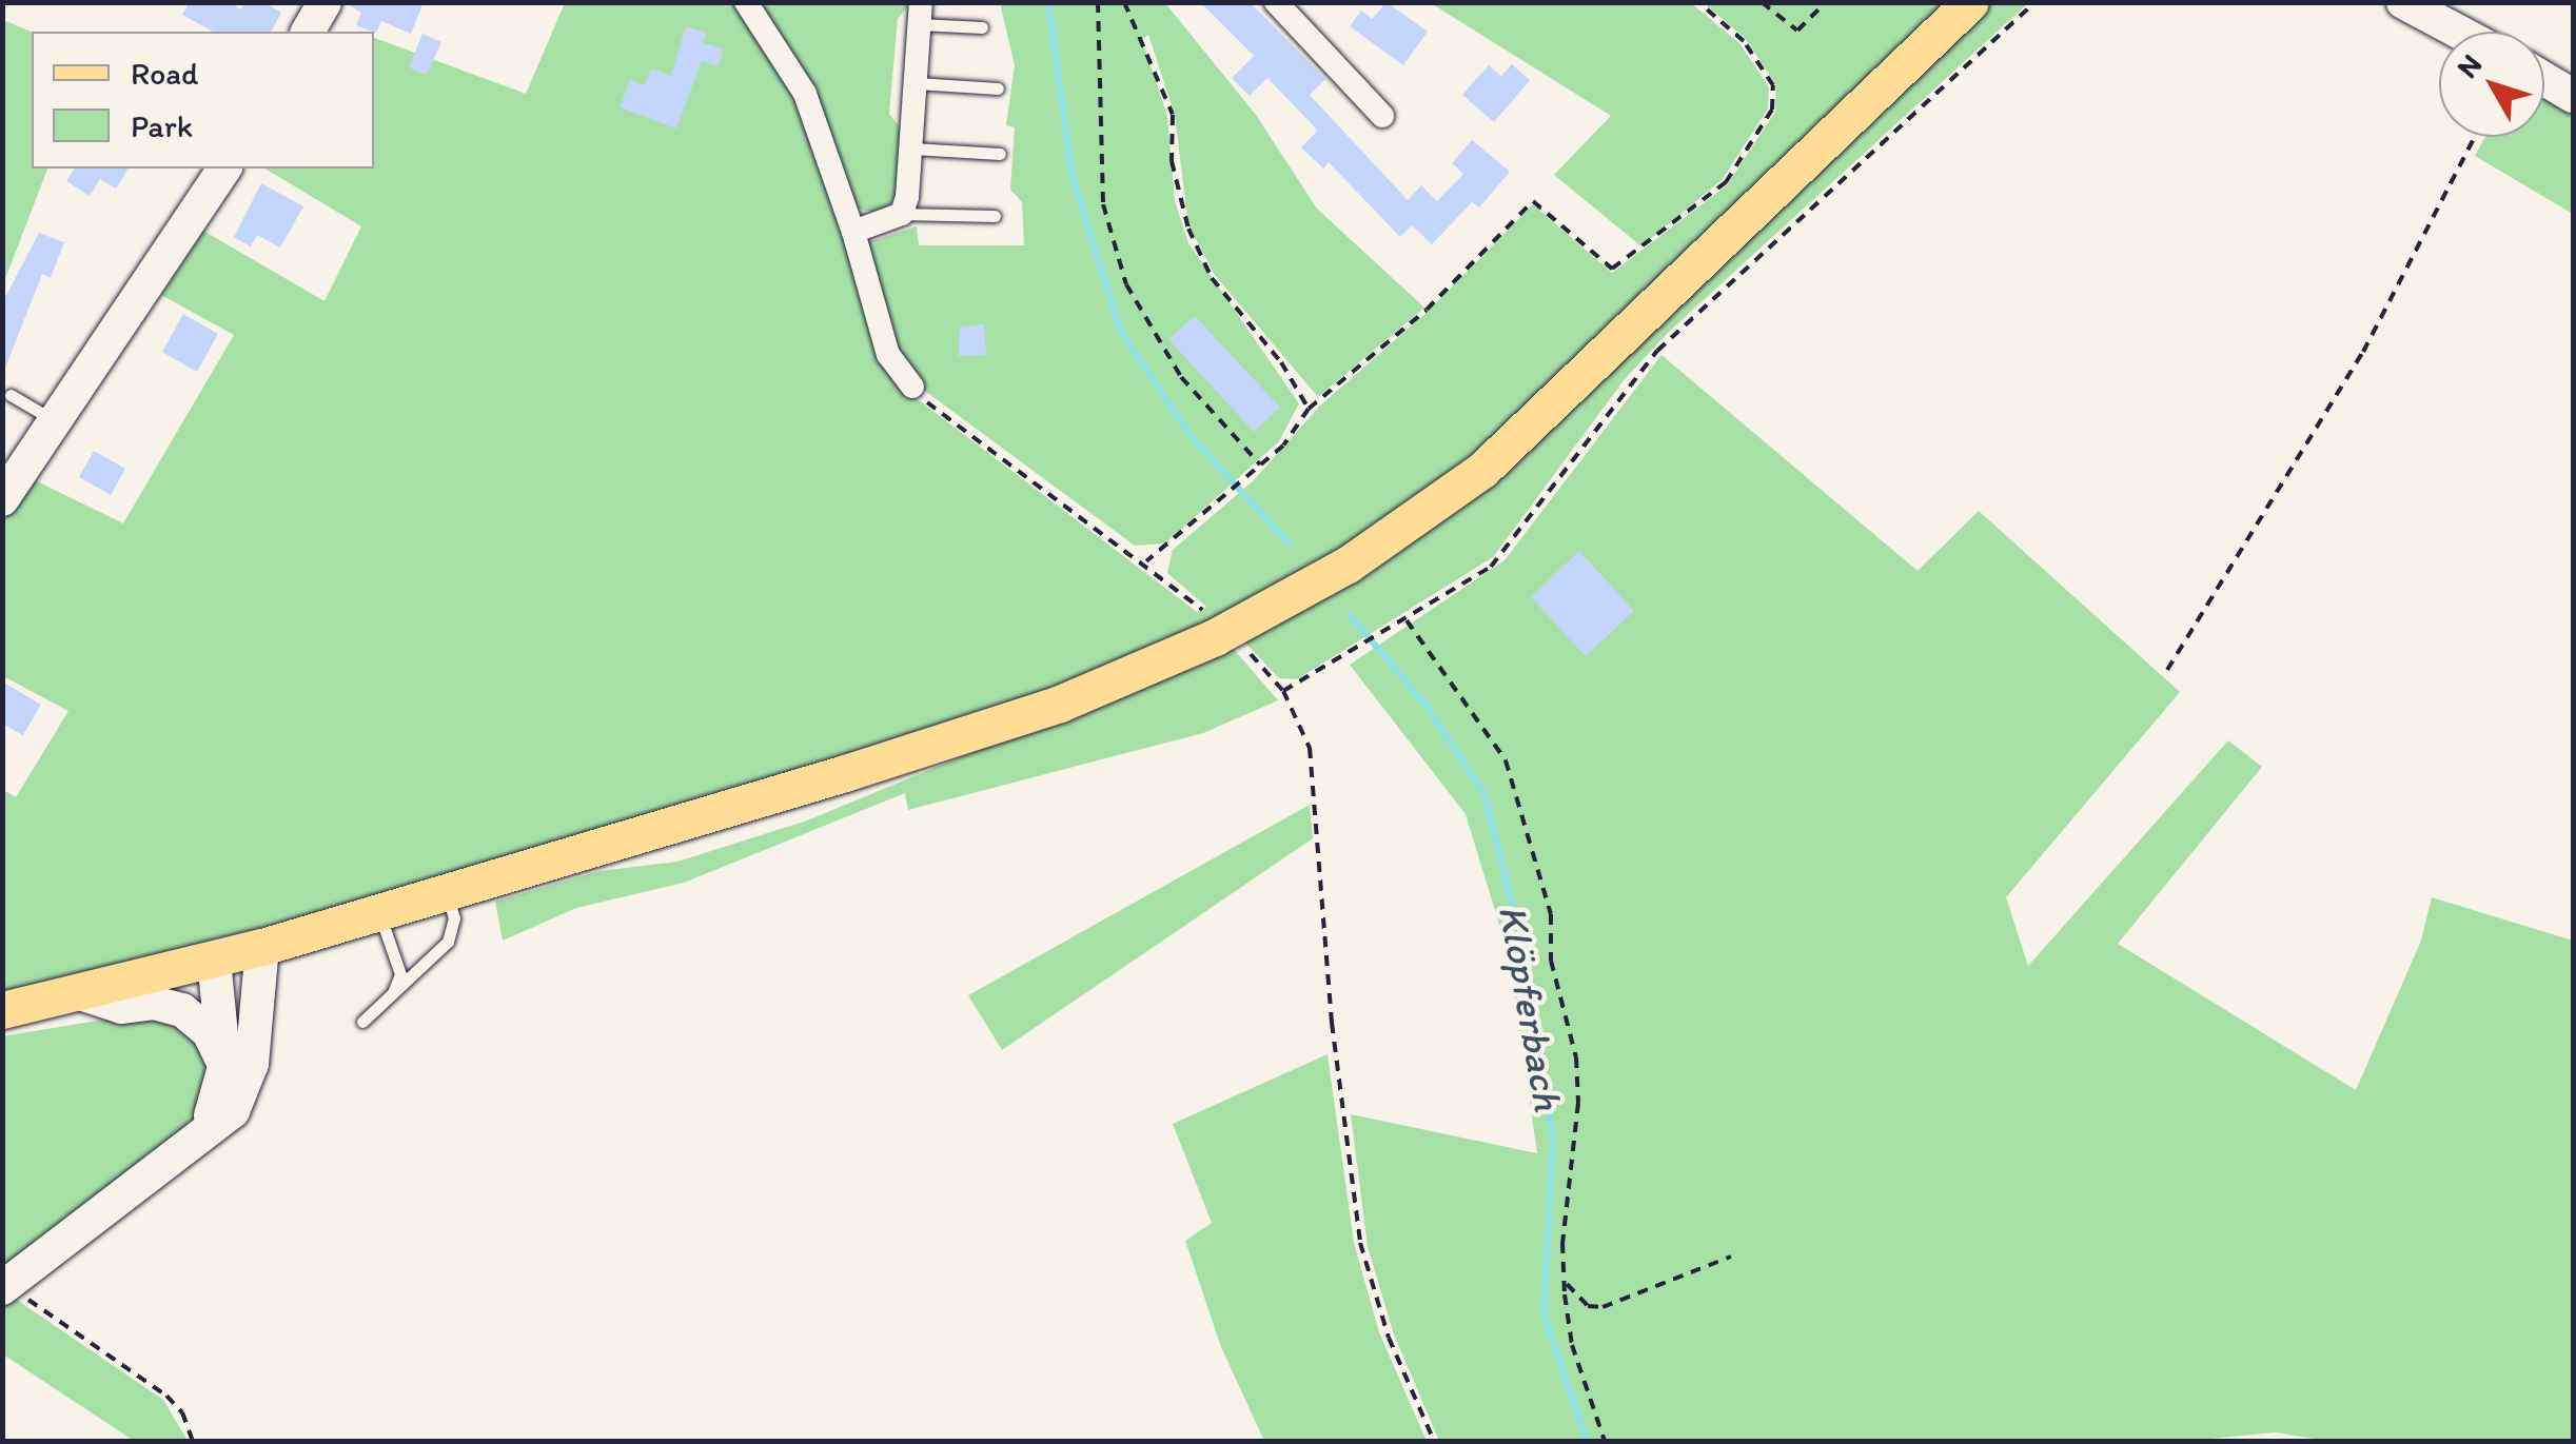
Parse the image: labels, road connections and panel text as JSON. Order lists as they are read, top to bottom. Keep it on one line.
{"water":["Klöpferbach"],"legend":["Road","Park"],"north":"top left"}
